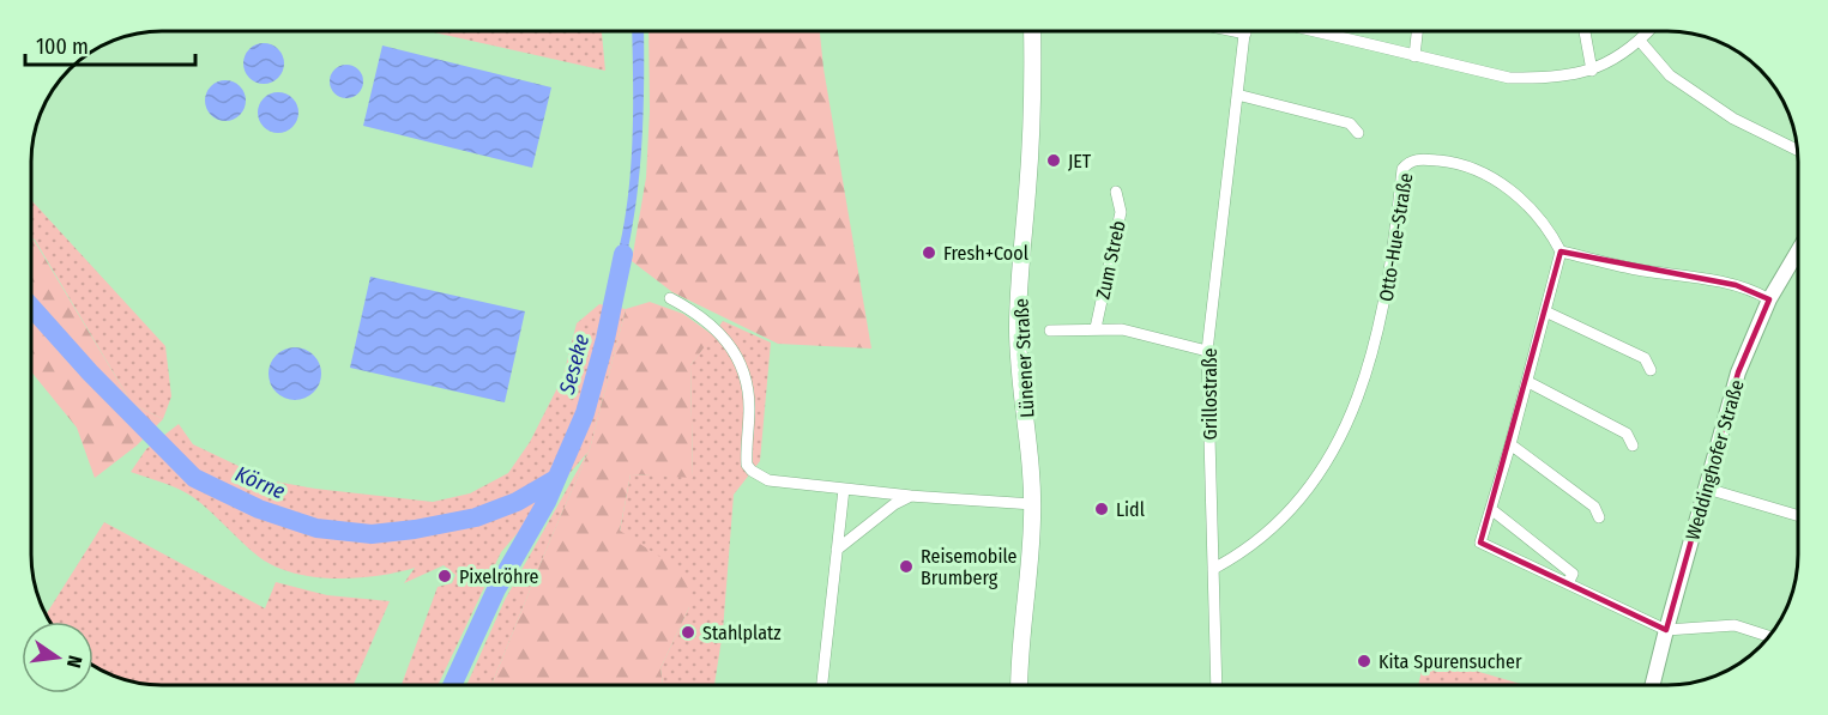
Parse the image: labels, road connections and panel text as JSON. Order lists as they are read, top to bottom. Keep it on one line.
{"streets":{"main road":["Lünener Straße"],"street":["Otto-Hue-Straße","Zum Streb","Grillostraße","Weddinghofer Straße"]},"crossings":[["Otto-Hue-Straße","Grillostraße"],["Zum Streb","Grillostraße"]],"water":["Seseke","Körne"],"places":["JET","Fresh+Cool","Lidl","Reisemobile Brumberg","Pixelröhre","Stahlplatz","Kita Spurensucher"],"scale_bar":"100 m","north":"right"}
